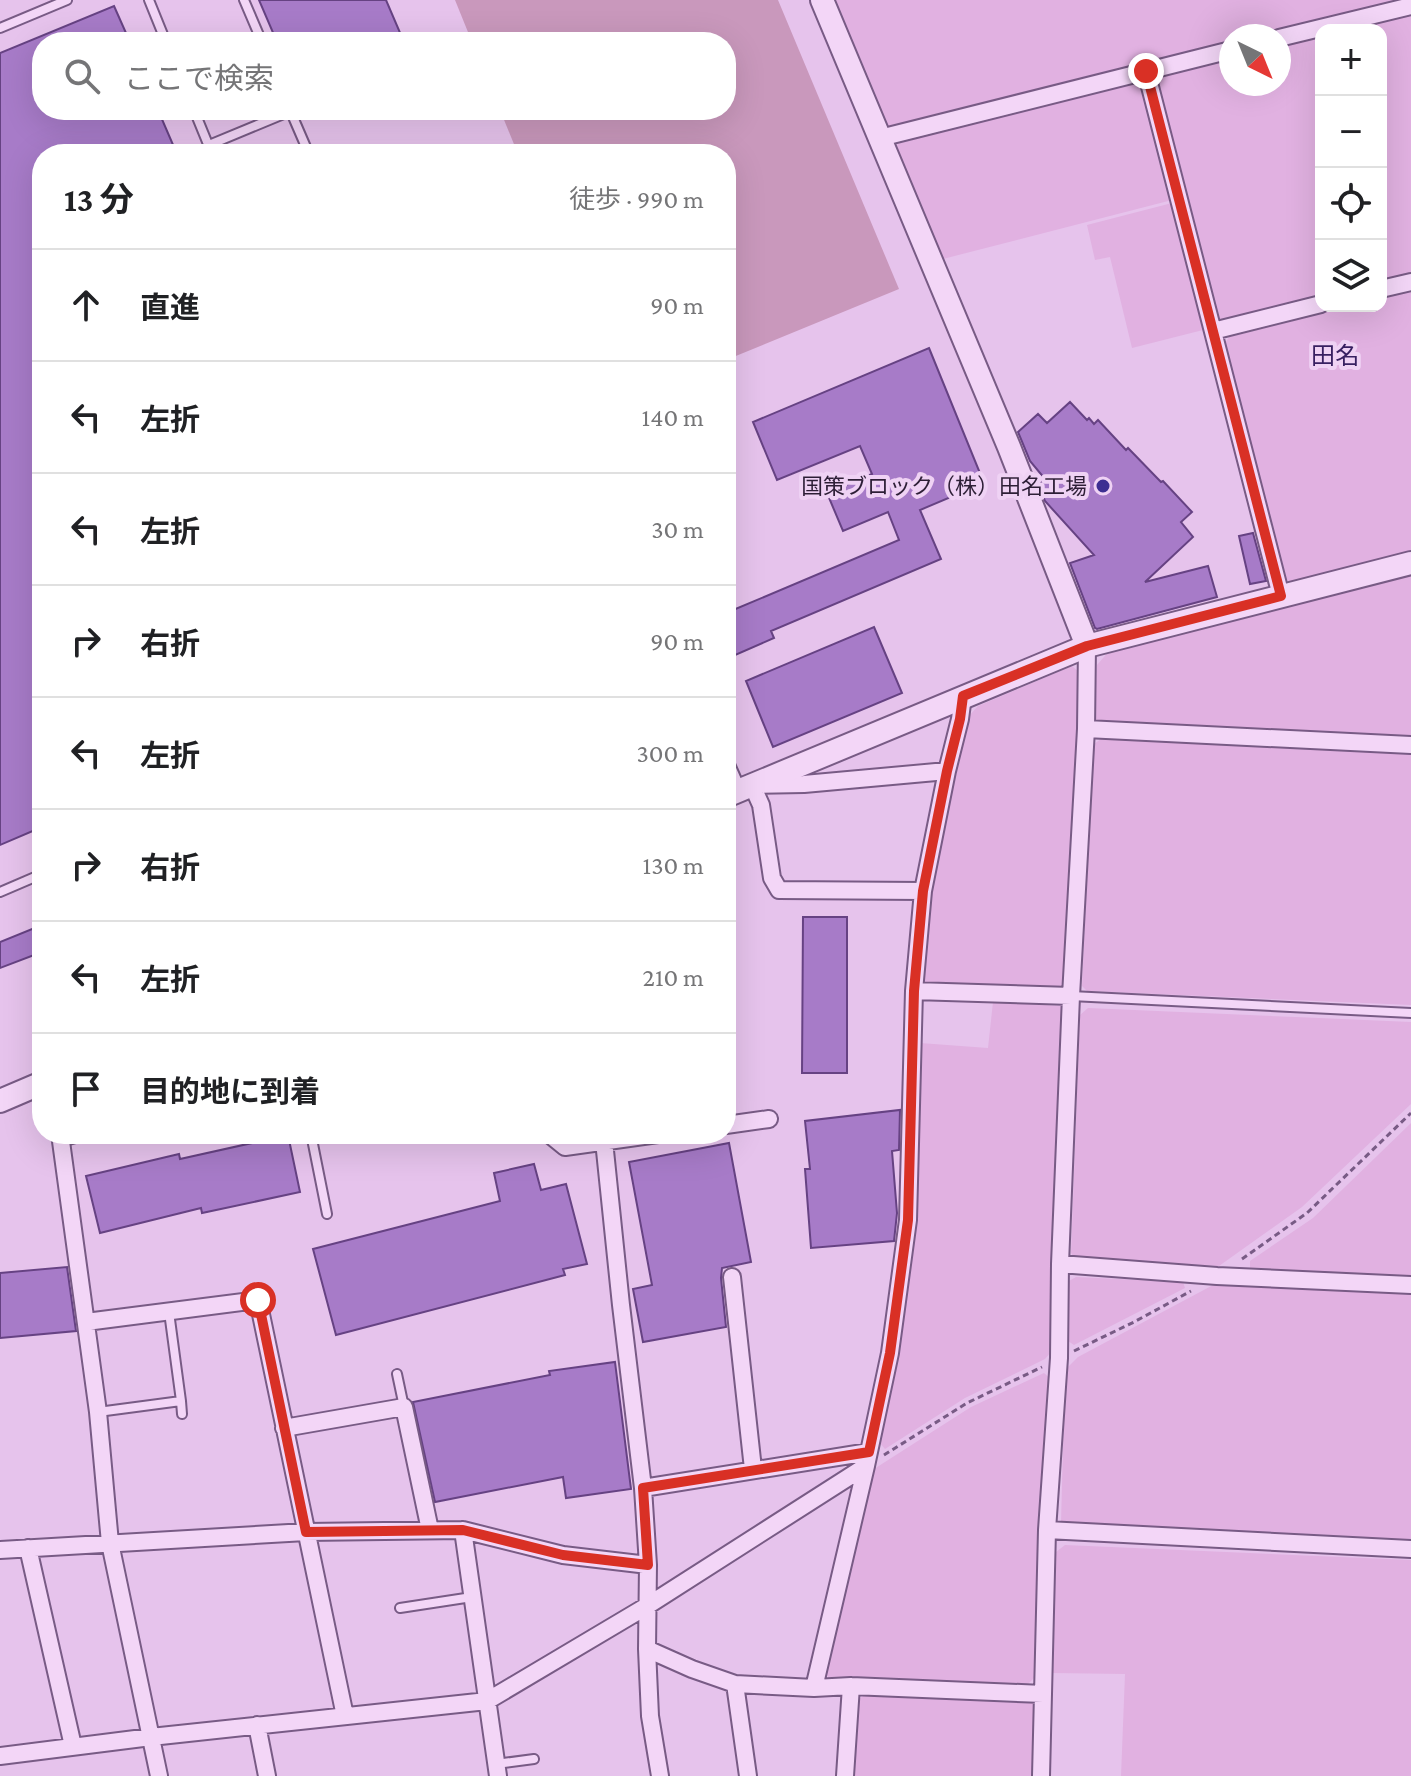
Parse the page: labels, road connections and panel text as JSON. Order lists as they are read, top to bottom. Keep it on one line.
{"districts":["田名"],"places":["国策ブロック（株）田名工場"],"north":"bottom right","page":{"map_buttons":["+","−"],"search":"ここで検索","heading":["13 分","徒歩 · 990 m"],"list":[["直進","90 m"],["左折","140 m"],["左折","30 m"],["右折","90 m"],["左折","300 m"],["右折","130 m"],["左折","210 m"],"目的地に到着"]}}
